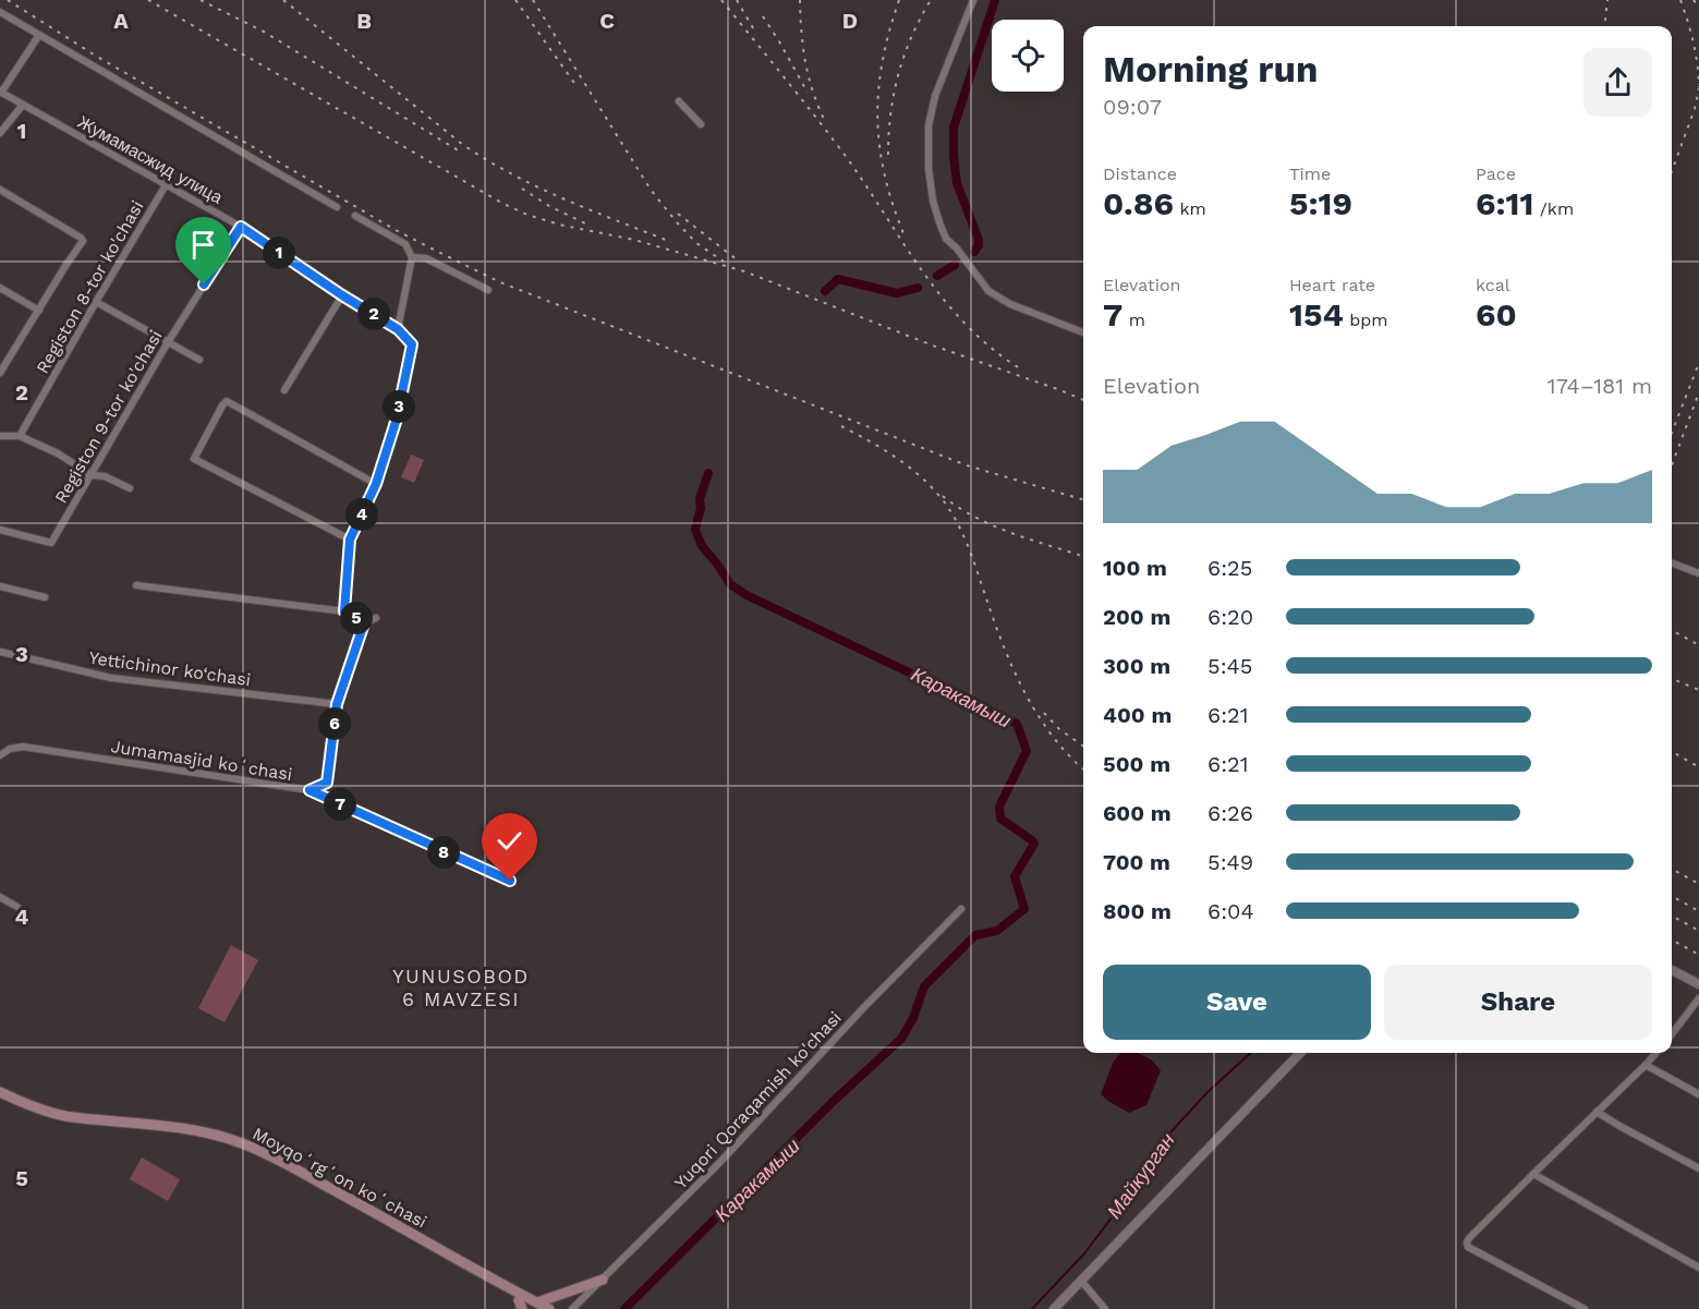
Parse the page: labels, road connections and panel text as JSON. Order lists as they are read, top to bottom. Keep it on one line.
{"streets":{"main road":["Moyqoʻrgʻon koʻchasi"],"street":["Жумамасжид улица","Registon 8-tor ko'chasi","Registon 9-tor ko'chasi","Yettichinor ko‘chasi","Jumamasjid koʻchasi","Yuqori Qoraqamish ko'chasi"]},"crossings":[["Жумамасжид улица","Registon 8-tor ko'chasi"],["Жумамасжид улица","Registon 9-tor ko'chasi"],["Yettichinor ko‘chasi","Jumamasjid koʻchasi"]],"districts":["YUNUSOBOD 6 MAVZESI"],"water":["Каракамыш","Майкурган"],"page":{"heading":["Morning run","09:07"],"stats":[["Distance","0.86 km"],["Time","5:19"],["Pace","6:11 /km"],["Elevation","7 m"],["Heart rate","154 bpm"],["kcal","60"]],"pins":["1","2","3","4","5","6","7","8"],"chart":["Elevation","174–181 m"],"list":[{"name":"100 m","note":"6:25"},{"name":"200 m","note":"6:20"},{"name":"300 m","note":"5:45"},{"name":"400 m","note":"6:21"},{"name":"500 m","note":"6:21"},{"name":"600 m","note":"6:26"},{"name":"700 m","note":"5:49"},{"name":"800 m","note":"6:04"}],"buttons":["Save","Share"]},"grid":{"columns":["A","B","C","D"],"rows":["1","2","3","4","5"]}}
